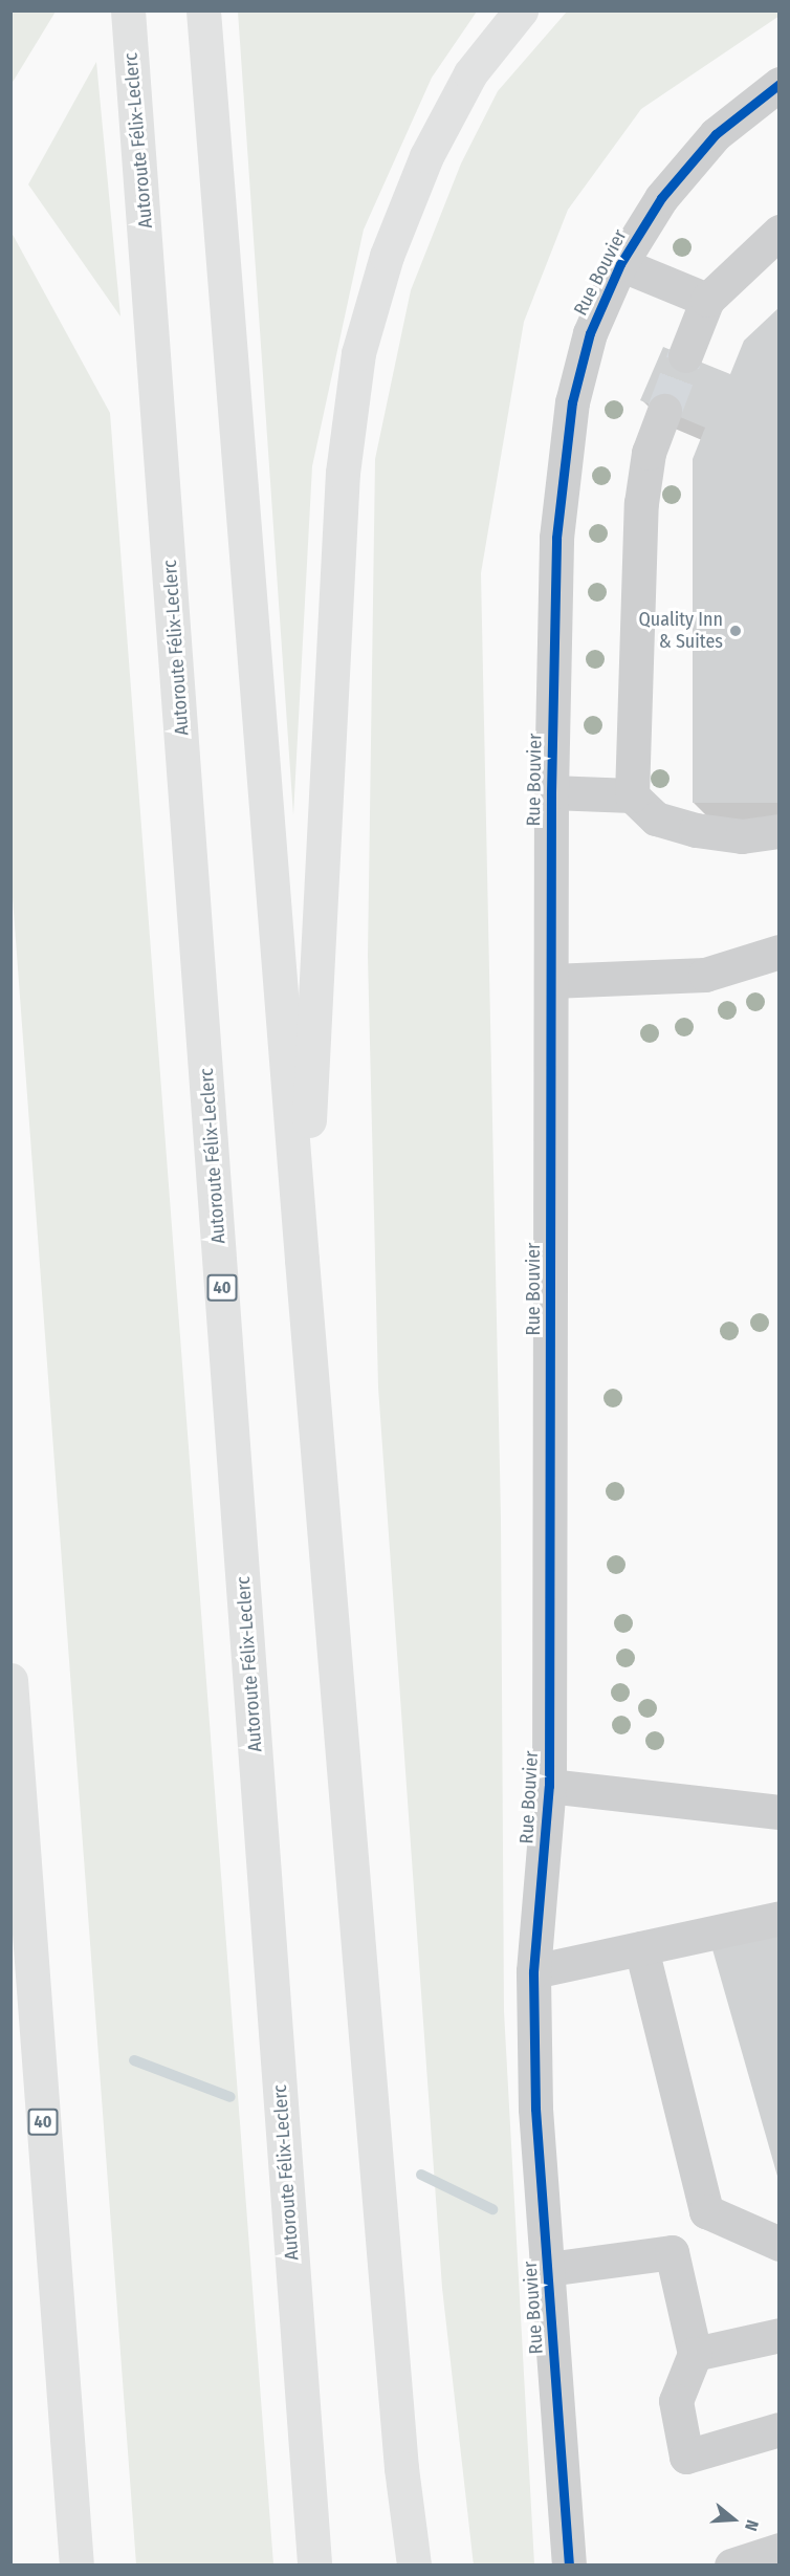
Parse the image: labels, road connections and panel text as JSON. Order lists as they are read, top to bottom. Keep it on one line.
{"streets":{"highway":["Autoroute Félix-Leclerc","40"],"street":["Rue Bouvier"]},"places":["Quality Inn & Suites"],"north":"right"}
